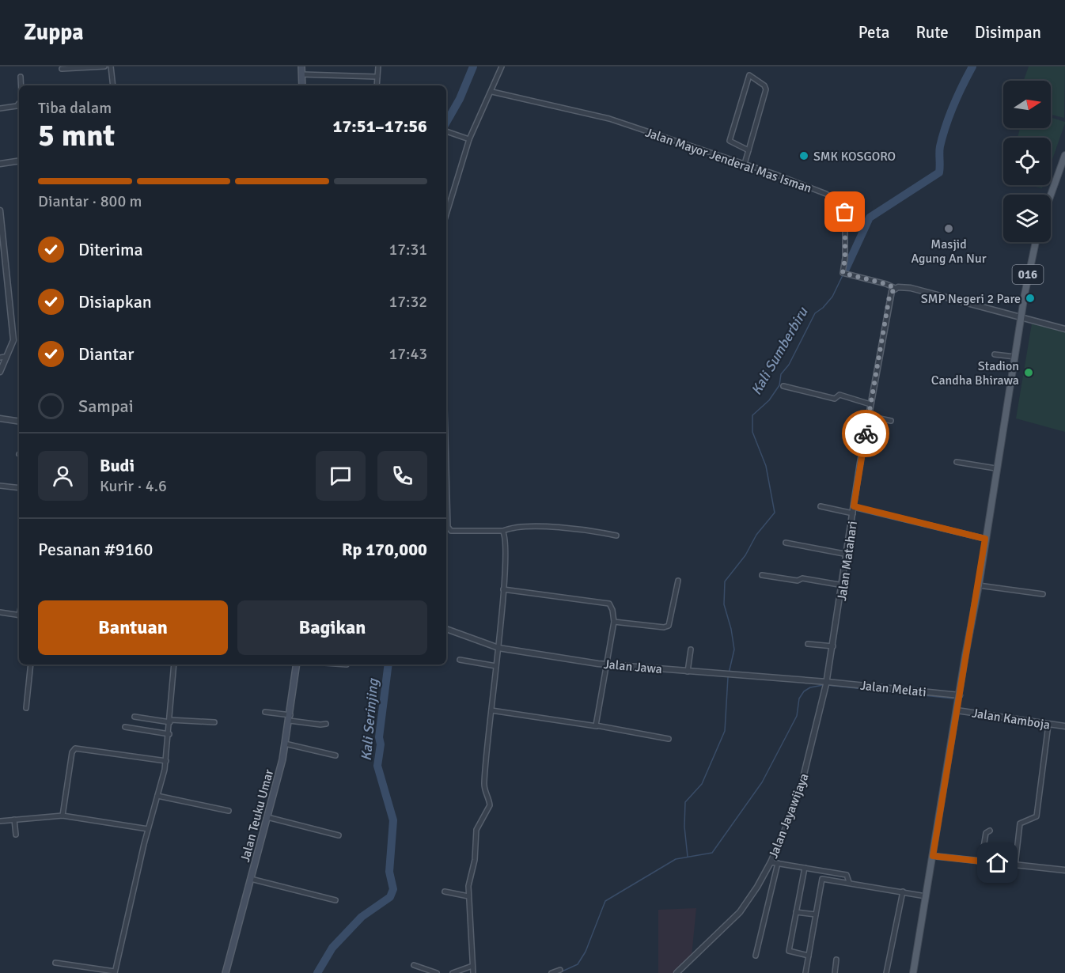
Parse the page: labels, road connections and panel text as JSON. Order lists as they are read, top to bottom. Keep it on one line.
{"streets":{"main road":["016","Jalan Teuku Umar"],"street":["Jalan Mayor Jenderal Mas Isman","Jalan Matahari","Jalan Jawa","Jalan Melati","Jalan Kamboja","Jalan Jayawijaya"]},"crossings":[["Jalan Mayor Jenderal Mas Isman","Jalan Matahari"],["016","Jalan Melati"],["016","Jalan Kamboja"],["Jalan Matahari","Jalan Jawa"],["Jalan Matahari","Jalan Melati"],["Jalan Matahari","Jalan Jayawijaya"],["Jalan Jawa","Jalan Melati"],["Jalan Jawa","Jalan Jayawijaya"],["Jalan Melati","Jalan Jayawijaya"]],"water":["Kali Sumberbiru","Kali Serinjing"],"places":["SMK KOSGORO","Masjid Agung An Nur","SMP Negeri 2 Pare","Stadion Candha Bhirawa"],"north":"right","page":{"header":"Zuppa","nav":["Peta","Rute","Disimpan"],"heading":["5 mnt","Tiba dalam","17:51–17:56"],"panel":["Budi","Kurir · 4.6","Pesanan #9160","Rp 170,000"],"bar":"Diantar · 800 m","list":[["Diterima","17:31"],["Disiapkan","17:32"],["Diantar","17:43"],"Sampai"],"buttons":["Bantuan","Bagikan"]}}
